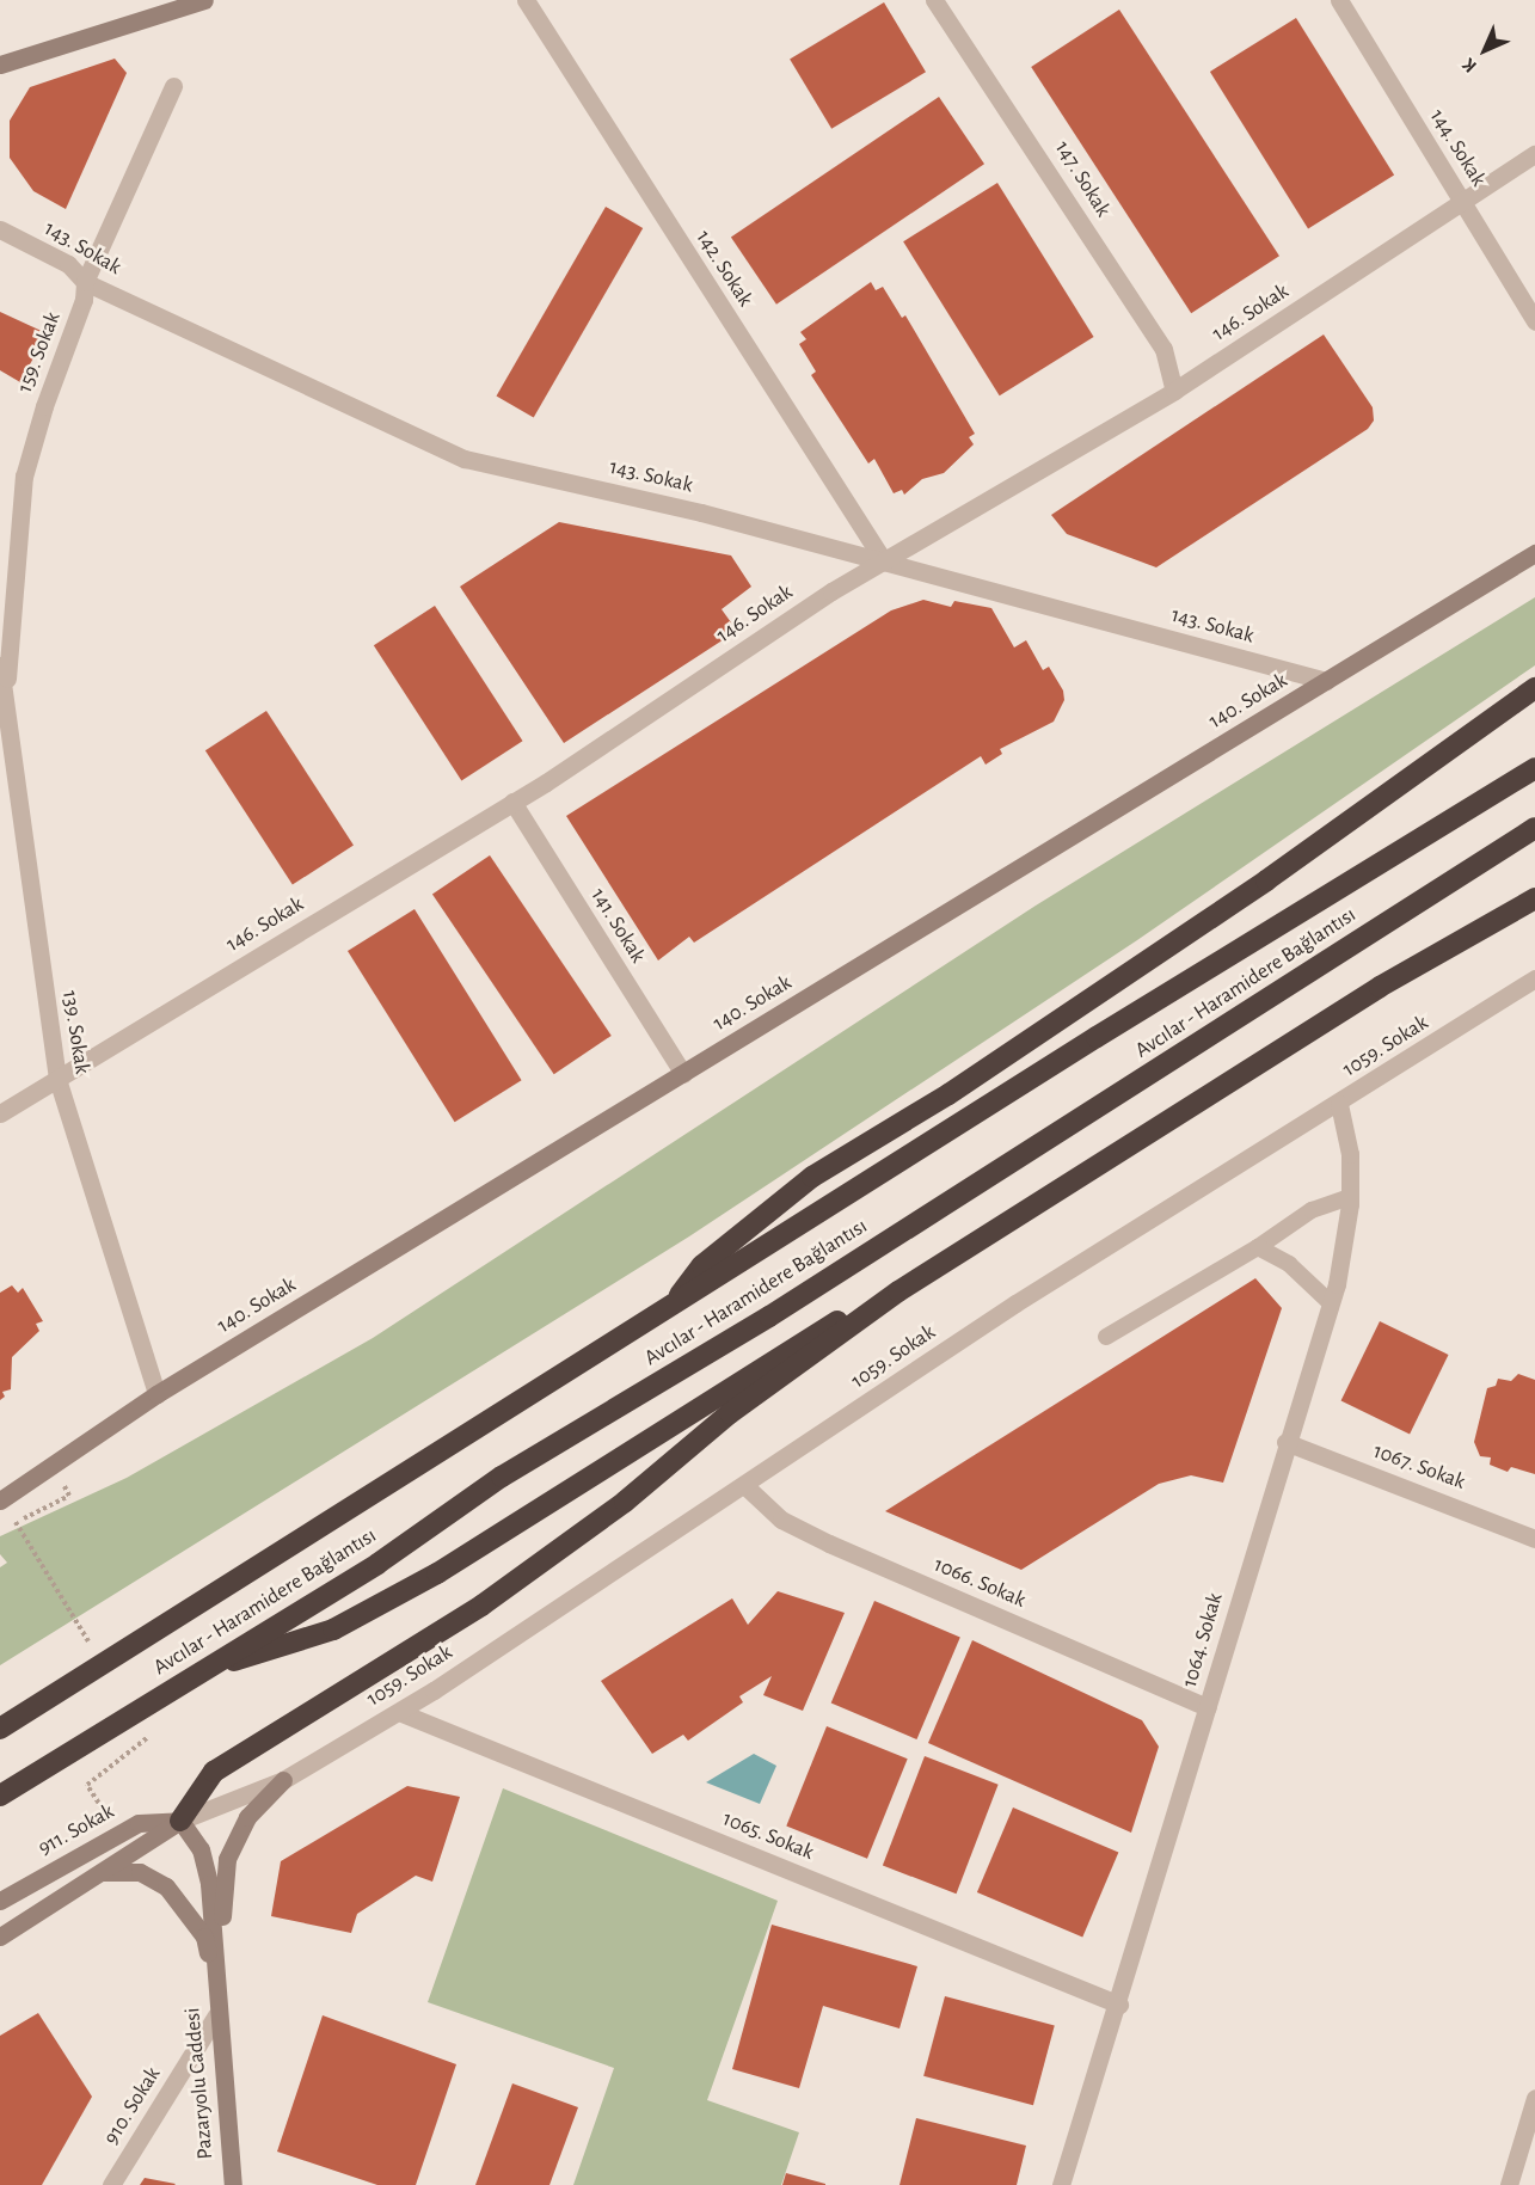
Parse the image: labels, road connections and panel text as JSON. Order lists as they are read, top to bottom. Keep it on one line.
{"streets":{"highway":["Avcılar - Haramidere Bağlantısı"],"street":["144. Sokak","147. Sokak","143. Sokak","142. Sokak","146. Sokak","159. Sokak","140. Sokak","141. Sokak","139. Sokak","1059. Sokak","1067. Sokak","1066. Sokak","1064. Sokak","911. Sokak","1065. Sokak","Pazaryolu Caddesi","910. Sokak"]},"crossings":[["144. Sokak","146. Sokak"],["147. Sokak","146. Sokak"],["143. Sokak","142. Sokak"],["143. Sokak","146. Sokak"],["143. Sokak","159. Sokak"],["143. Sokak","140. Sokak"],["142. Sokak","146. Sokak"],["146. Sokak","141. Sokak"],["146. Sokak","139. Sokak"],["159. Sokak","139. Sokak"],["140. Sokak","141. Sokak"],["140. Sokak","139. Sokak"],["1059. Sokak","1066. Sokak"],["1059. Sokak","1064. Sokak"],["1059. Sokak","911. Sokak"],["1059. Sokak","1065. Sokak"],["1067. Sokak","1064. Sokak"],["1066. Sokak","1064. Sokak"],["1064. Sokak","1065. Sokak"],["Pazaryolu Caddesi","910. Sokak"]],"north":"bottom left"}
